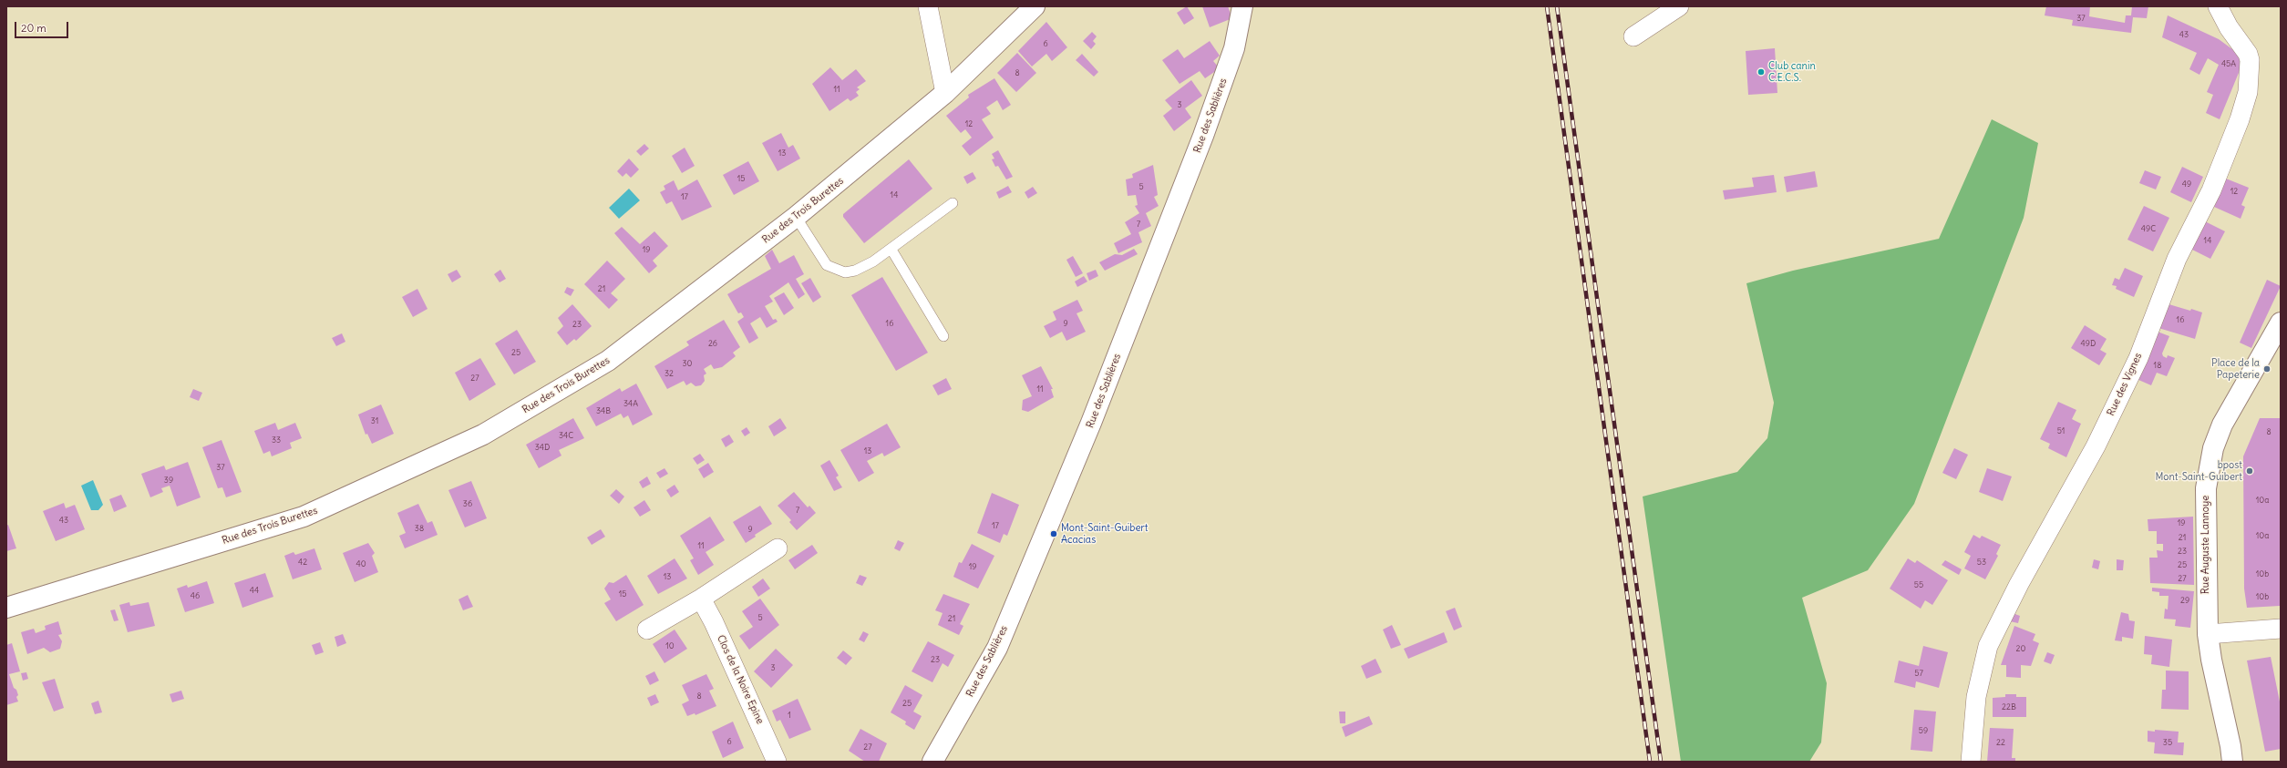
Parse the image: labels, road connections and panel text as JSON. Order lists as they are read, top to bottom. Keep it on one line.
{"streets":{"street":["Rue des Sablières","Rue des Trois Burettes","Rue des Vignes","Rue Auguste Lannoye","Clos de la Noire Epine"]},"places":["Club canin C.E.C.S.","Place de la Papeterie","bpost Mont-Saint-Guibert","Mont-Saint-Guibert Acacias"],"house_numbers":["37","43","6","45A","8","11","3","12","13","15","49","5","12","14","17","7","49C","14","19","21","16","16","9","23","26","49D","25","30","18","32","27","11","34A","34B","31","51","8","34C","33","34D","13","37","39","10a","36","7","43","19","17","38","9","10a","21","11","23","42","53","40","25","19","10b","13","27","55","44","15","46","10b","29","5","21","10","20","23","3","57","8","25","22B","1","59","6","22","35","27"],"scale_bar":"20 m"}
